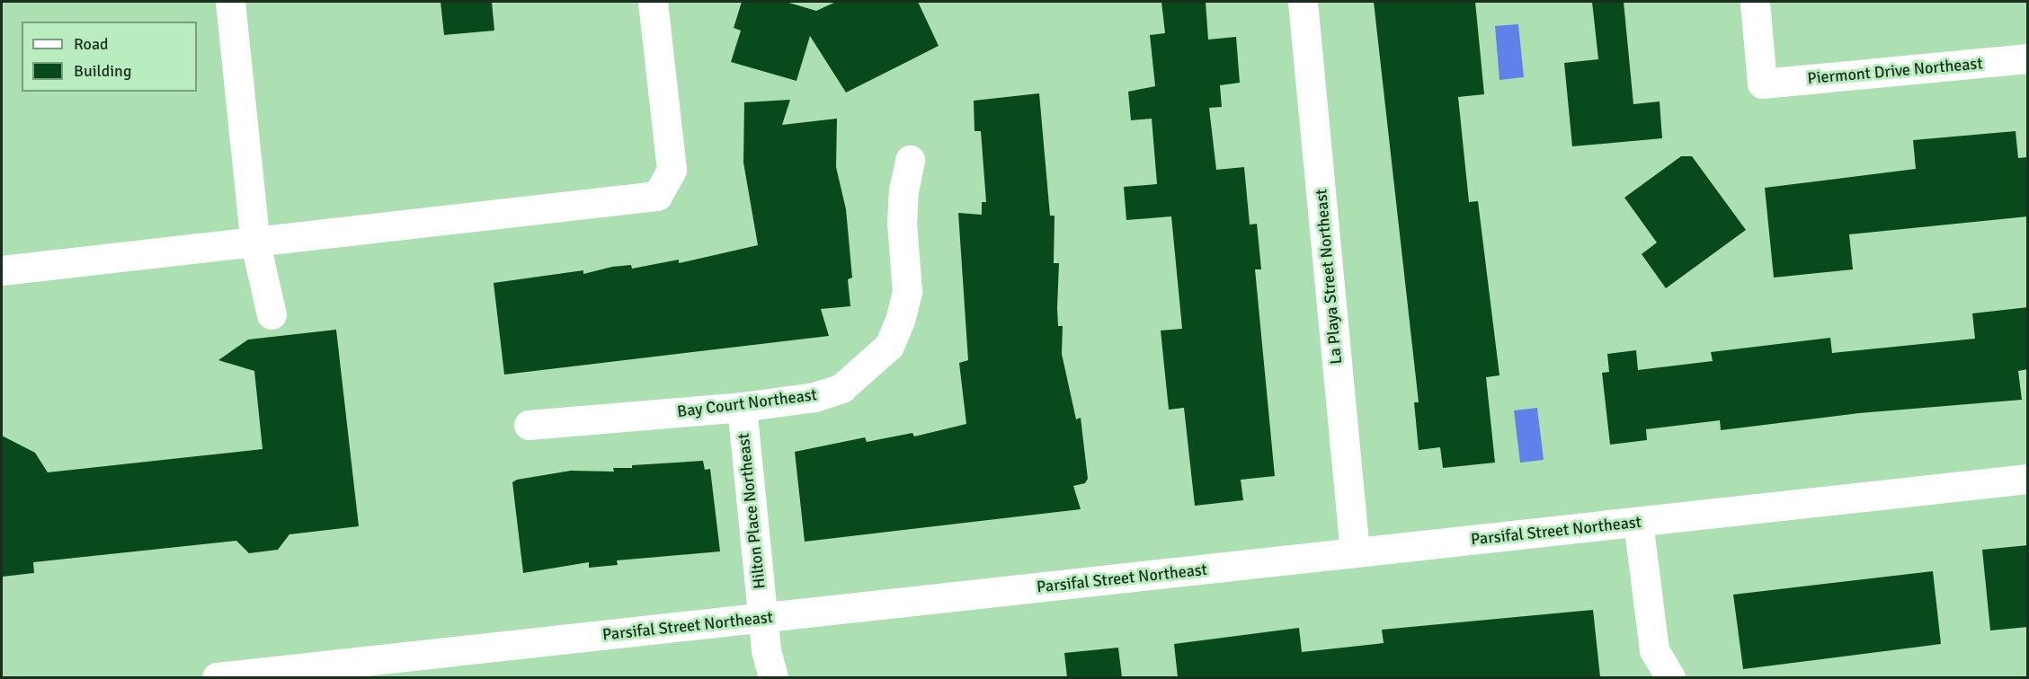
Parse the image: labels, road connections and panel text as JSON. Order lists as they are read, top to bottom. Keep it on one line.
{"streets":{"street":["Piermont Drive Northeast","La Playa Street Northeast","Bay Court Northeast","Hilton Place Northeast","Parsifal Street Northeast"]},"crossings":[["La Playa Street Northeast","Parsifal Street Northeast"],["Bay Court Northeast","Hilton Place Northeast"],["Hilton Place Northeast","Parsifal Street Northeast"]],"legend":["Road","Building"]}
